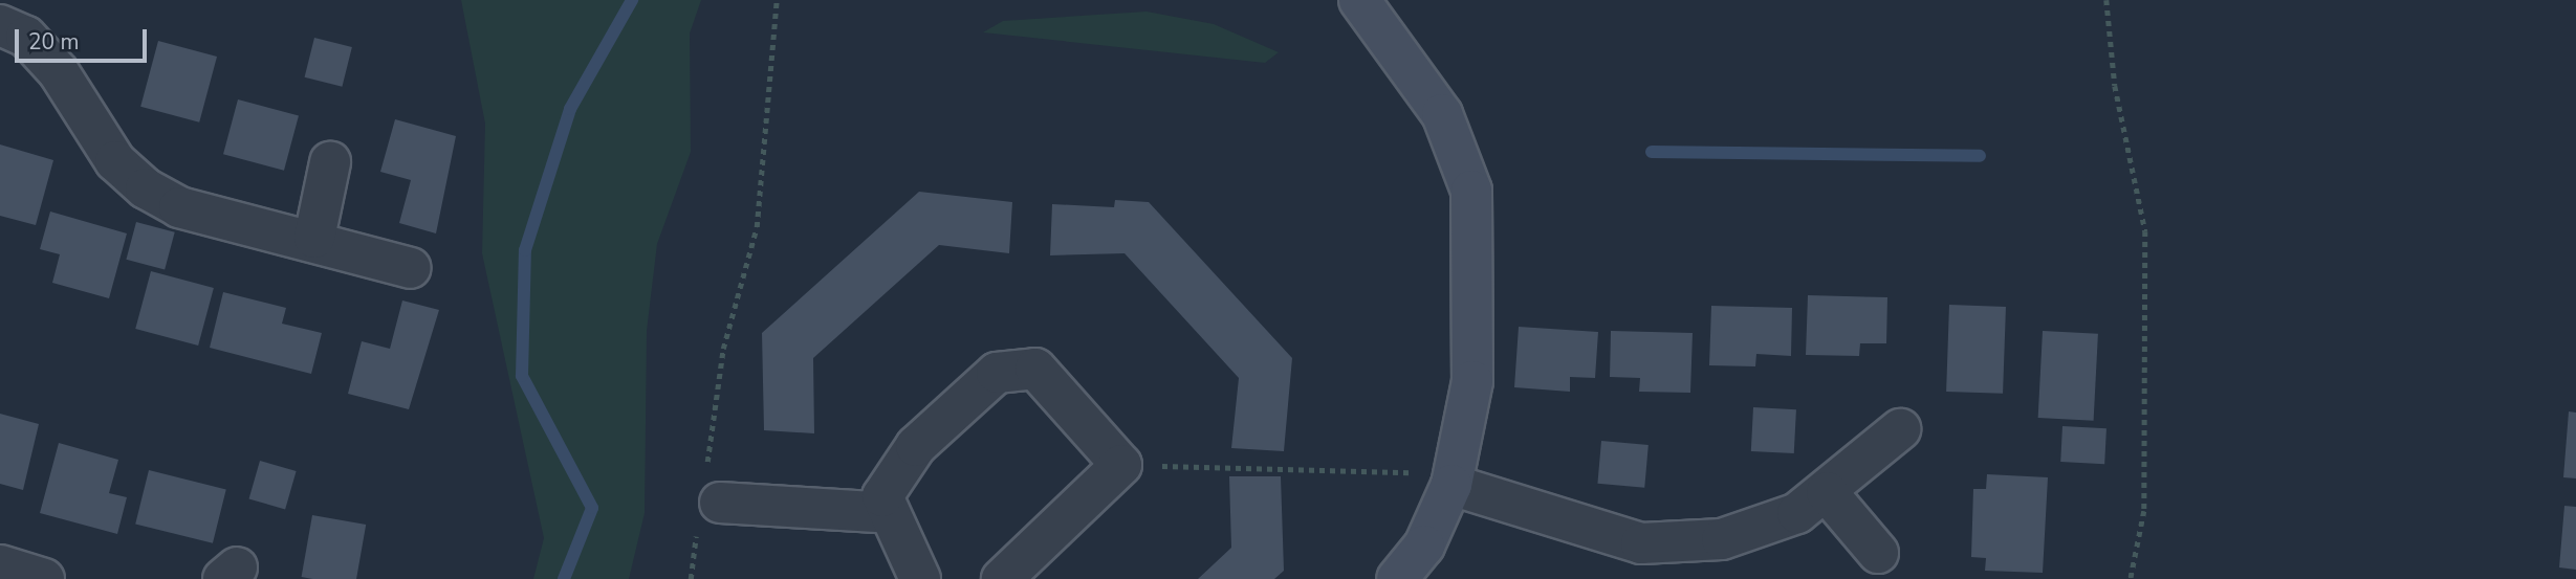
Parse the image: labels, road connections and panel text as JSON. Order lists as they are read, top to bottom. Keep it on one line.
{"scale_bar":"20 m"}
